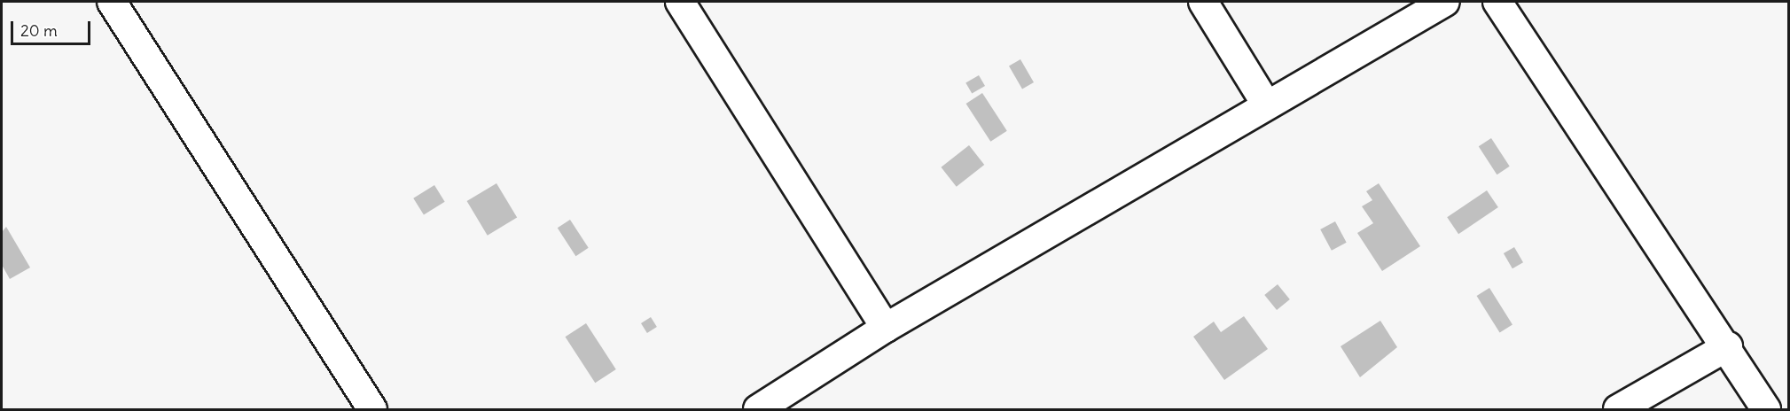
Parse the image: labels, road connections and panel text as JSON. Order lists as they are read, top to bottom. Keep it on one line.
{"scale_bar":"20 m"}
